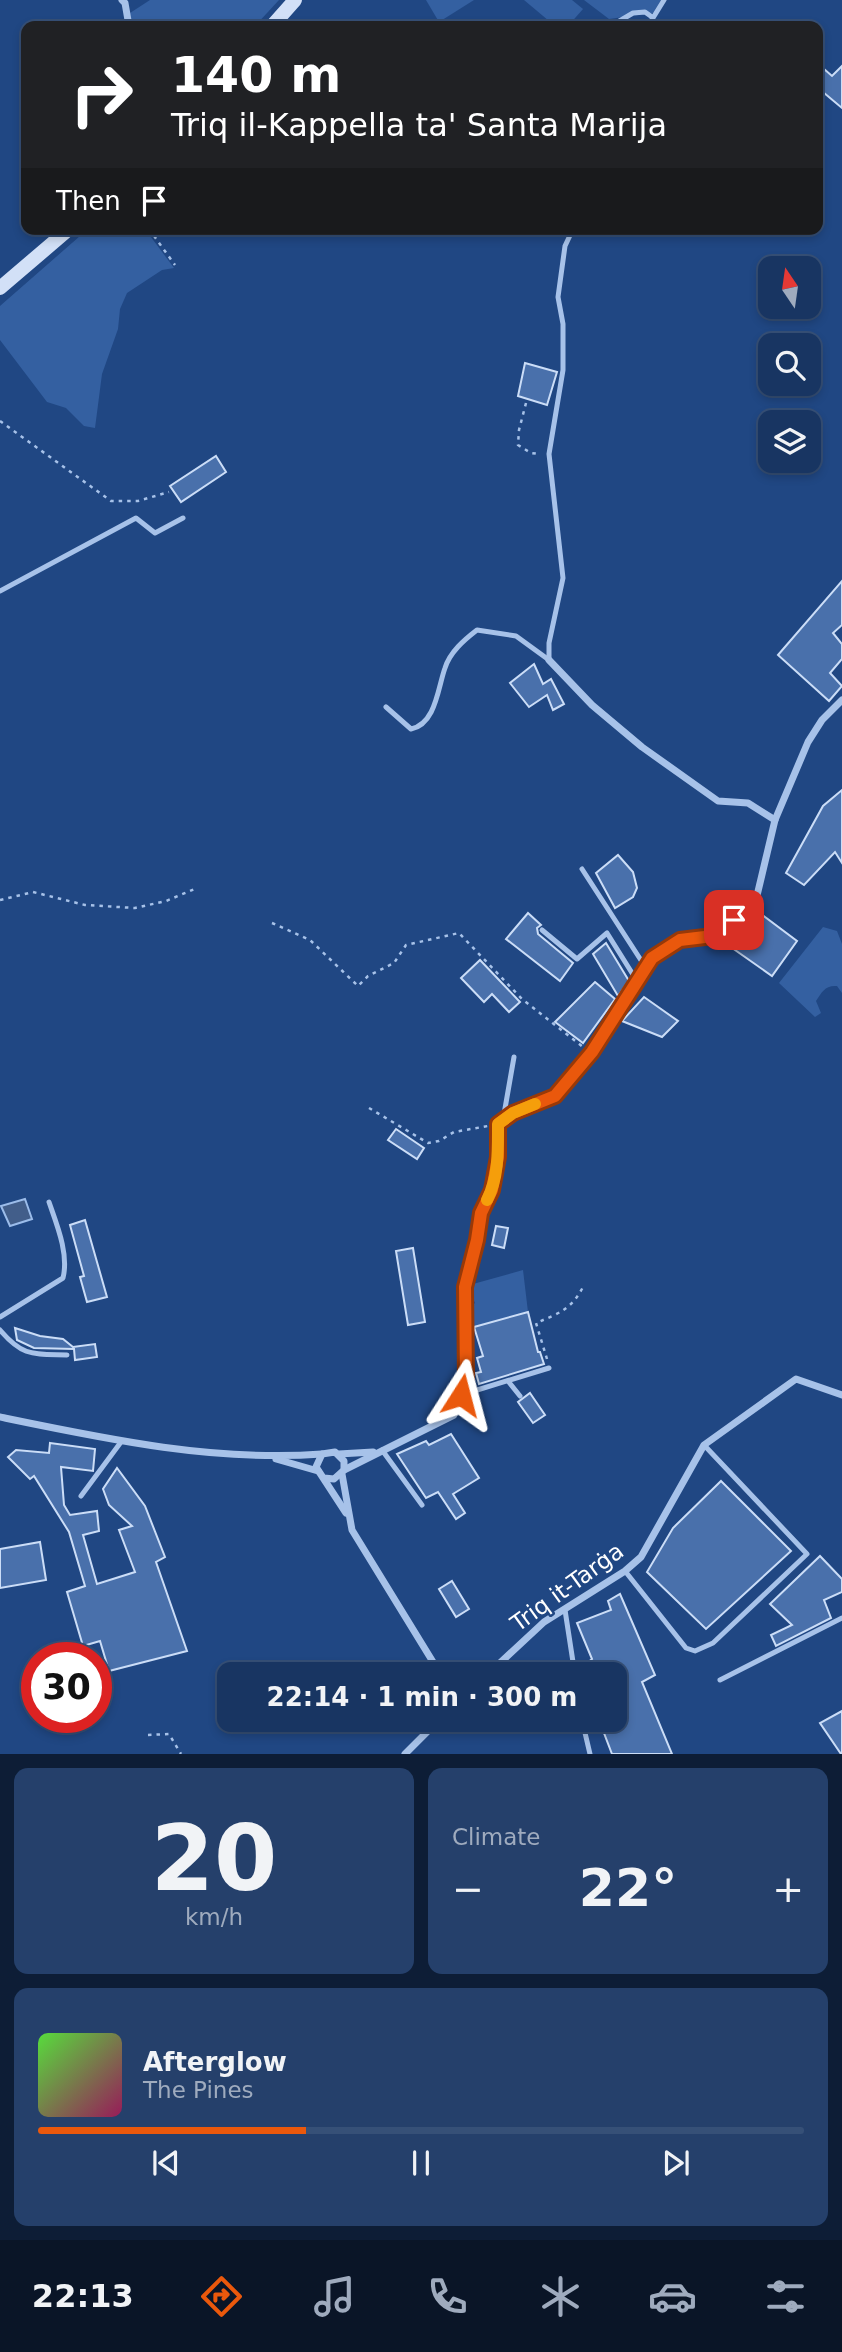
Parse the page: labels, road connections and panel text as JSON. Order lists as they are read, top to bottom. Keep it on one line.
{"streets":{"street":["Triq it-Tarġa"]},"north":"top","page":{"turn":["140 m","Triq il-Kappella ta' Santa Marija"],"then":"Then","limit":"30","trip":"22:14 · 1 min · 300 m","tile":[["20","km/h"],"Climate"],"heat":["−","22°","+"],"song":["Afterglow","The Pines"],"tabs":"22:13"}}
